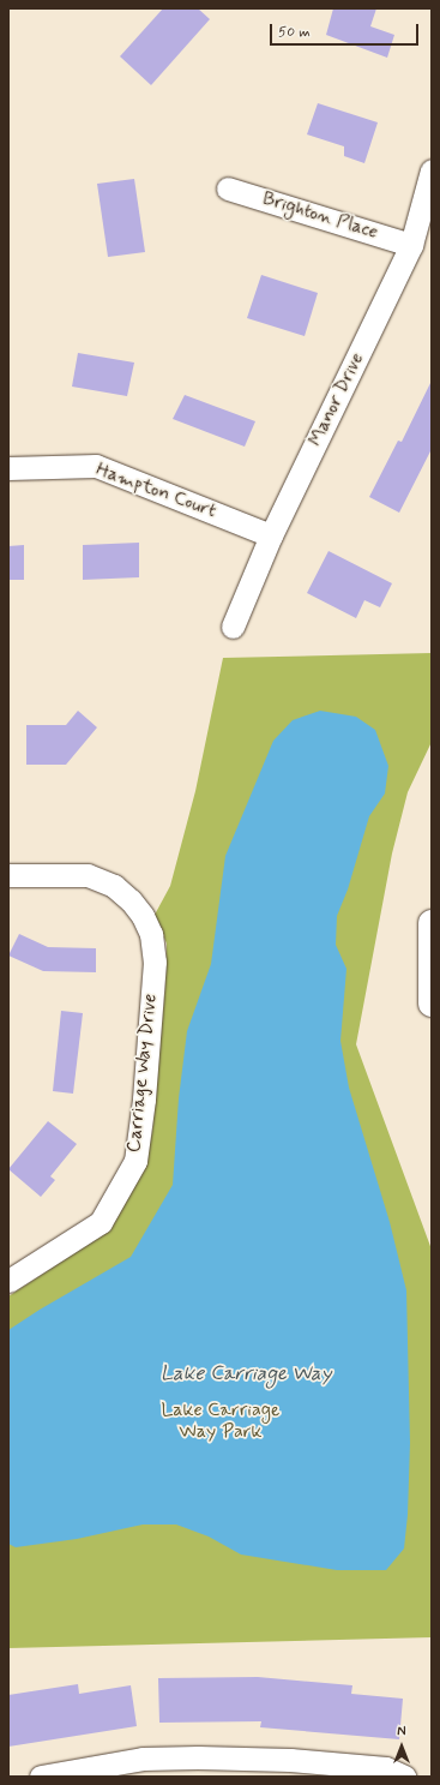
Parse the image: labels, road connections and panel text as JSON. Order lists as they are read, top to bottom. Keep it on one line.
{"streets":{"street":["Brighton Place","Manor Drive","Hampton Court","Carriage Way Drive"]},"crossings":[["Brighton Place","Manor Drive"],["Manor Drive","Hampton Court"]],"water":["Lake Carriage Way"],"parks":["Lake Carriage Way Park"],"scale_bar":"50 m","north":"top"}
